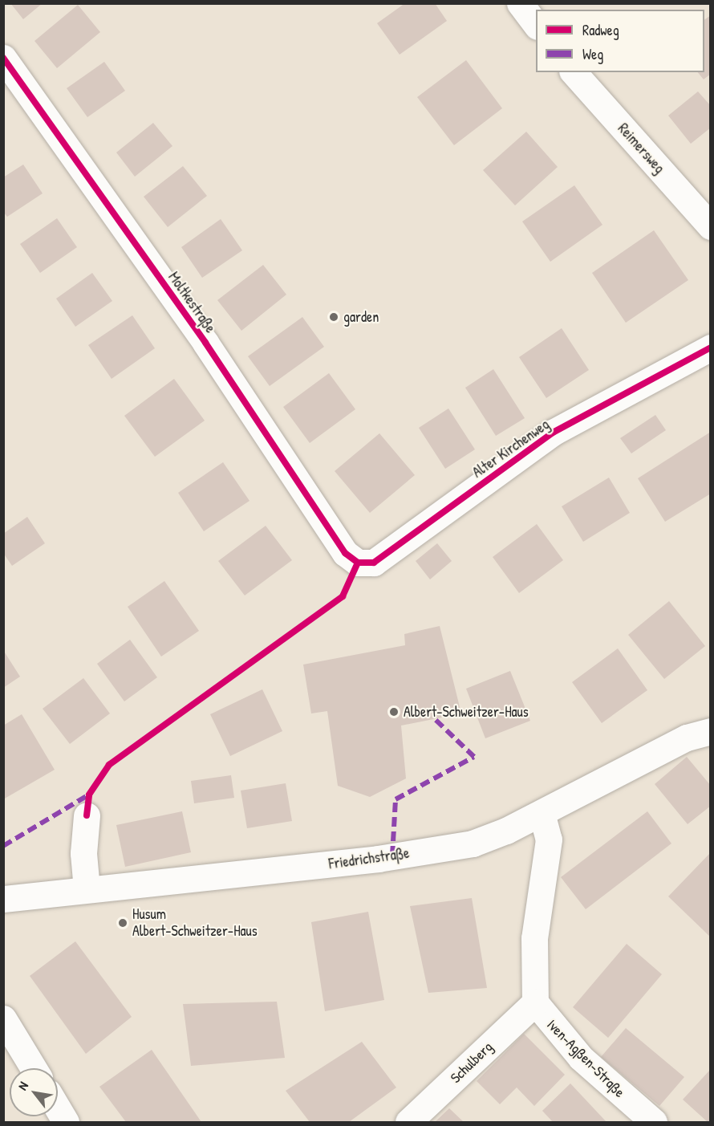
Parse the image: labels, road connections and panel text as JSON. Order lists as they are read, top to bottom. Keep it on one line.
{"streets":{"street":["Reimersweg","Moltkestraße","Alter Kirchenweg","Friedrichstraße","Iven-Agßen-Straße","Schulberg"]},"crossings":[["Moltkestraße","Alter Kirchenweg"],["Iven-Agßen-Straße","Schulberg"]],"places":["garden","Albert-Schweitzer-Haus","Husum Albert-Schweitzer-Haus"],"legend":["Radweg","Weg"],"north":"top left"}
